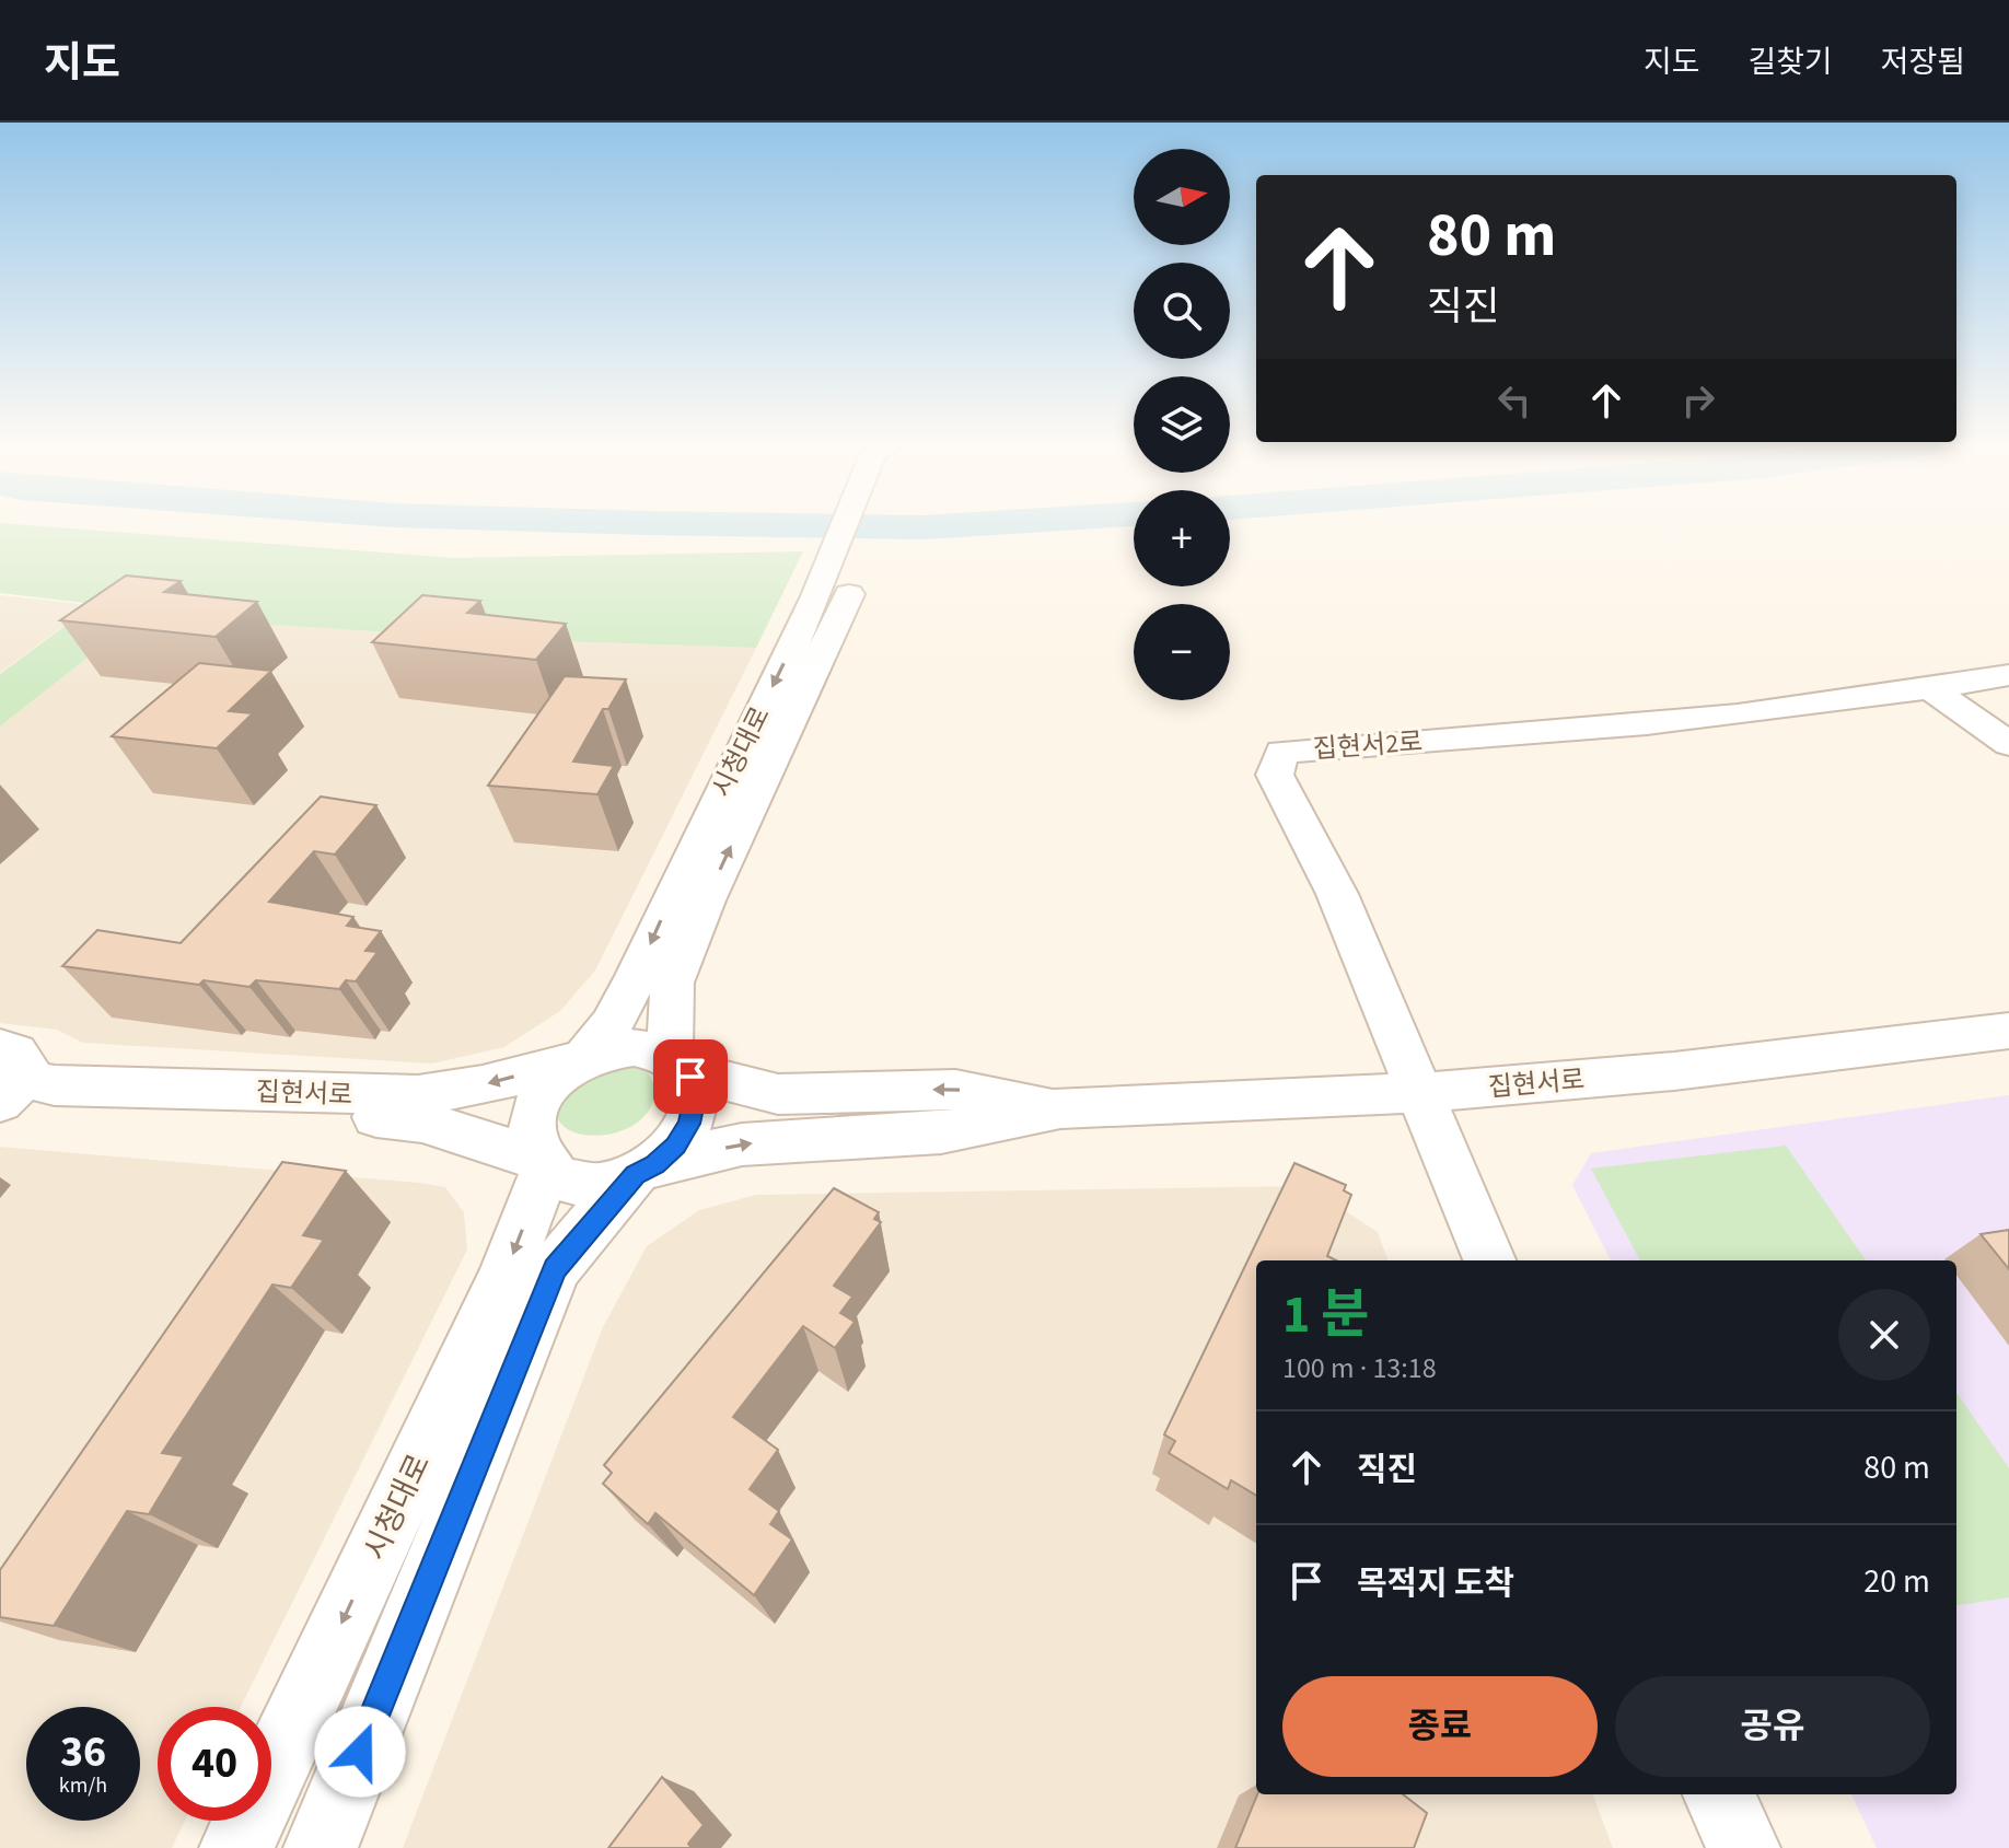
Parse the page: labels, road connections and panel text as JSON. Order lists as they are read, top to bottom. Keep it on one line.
{"streets":{"street":["집현서2로","시청대로","집현서로"]},"crossings":[["집현서2로","집현서로"],["시청대로","집현서로"]],"north":"right","page":{"header":"지도","nav":["지도","길찾기","저장됨"],"map_buttons":["+","−"],"turn":["80 m","직진"],"heading":["1 분","100 m · 13:18"],"list":[{"name":"직진","value":"80 m"},{"name":"목적지 도착","value":"20 m"}],"buttons":["종료","공유"],"speed":"36 km/h","limit":"40"}}
